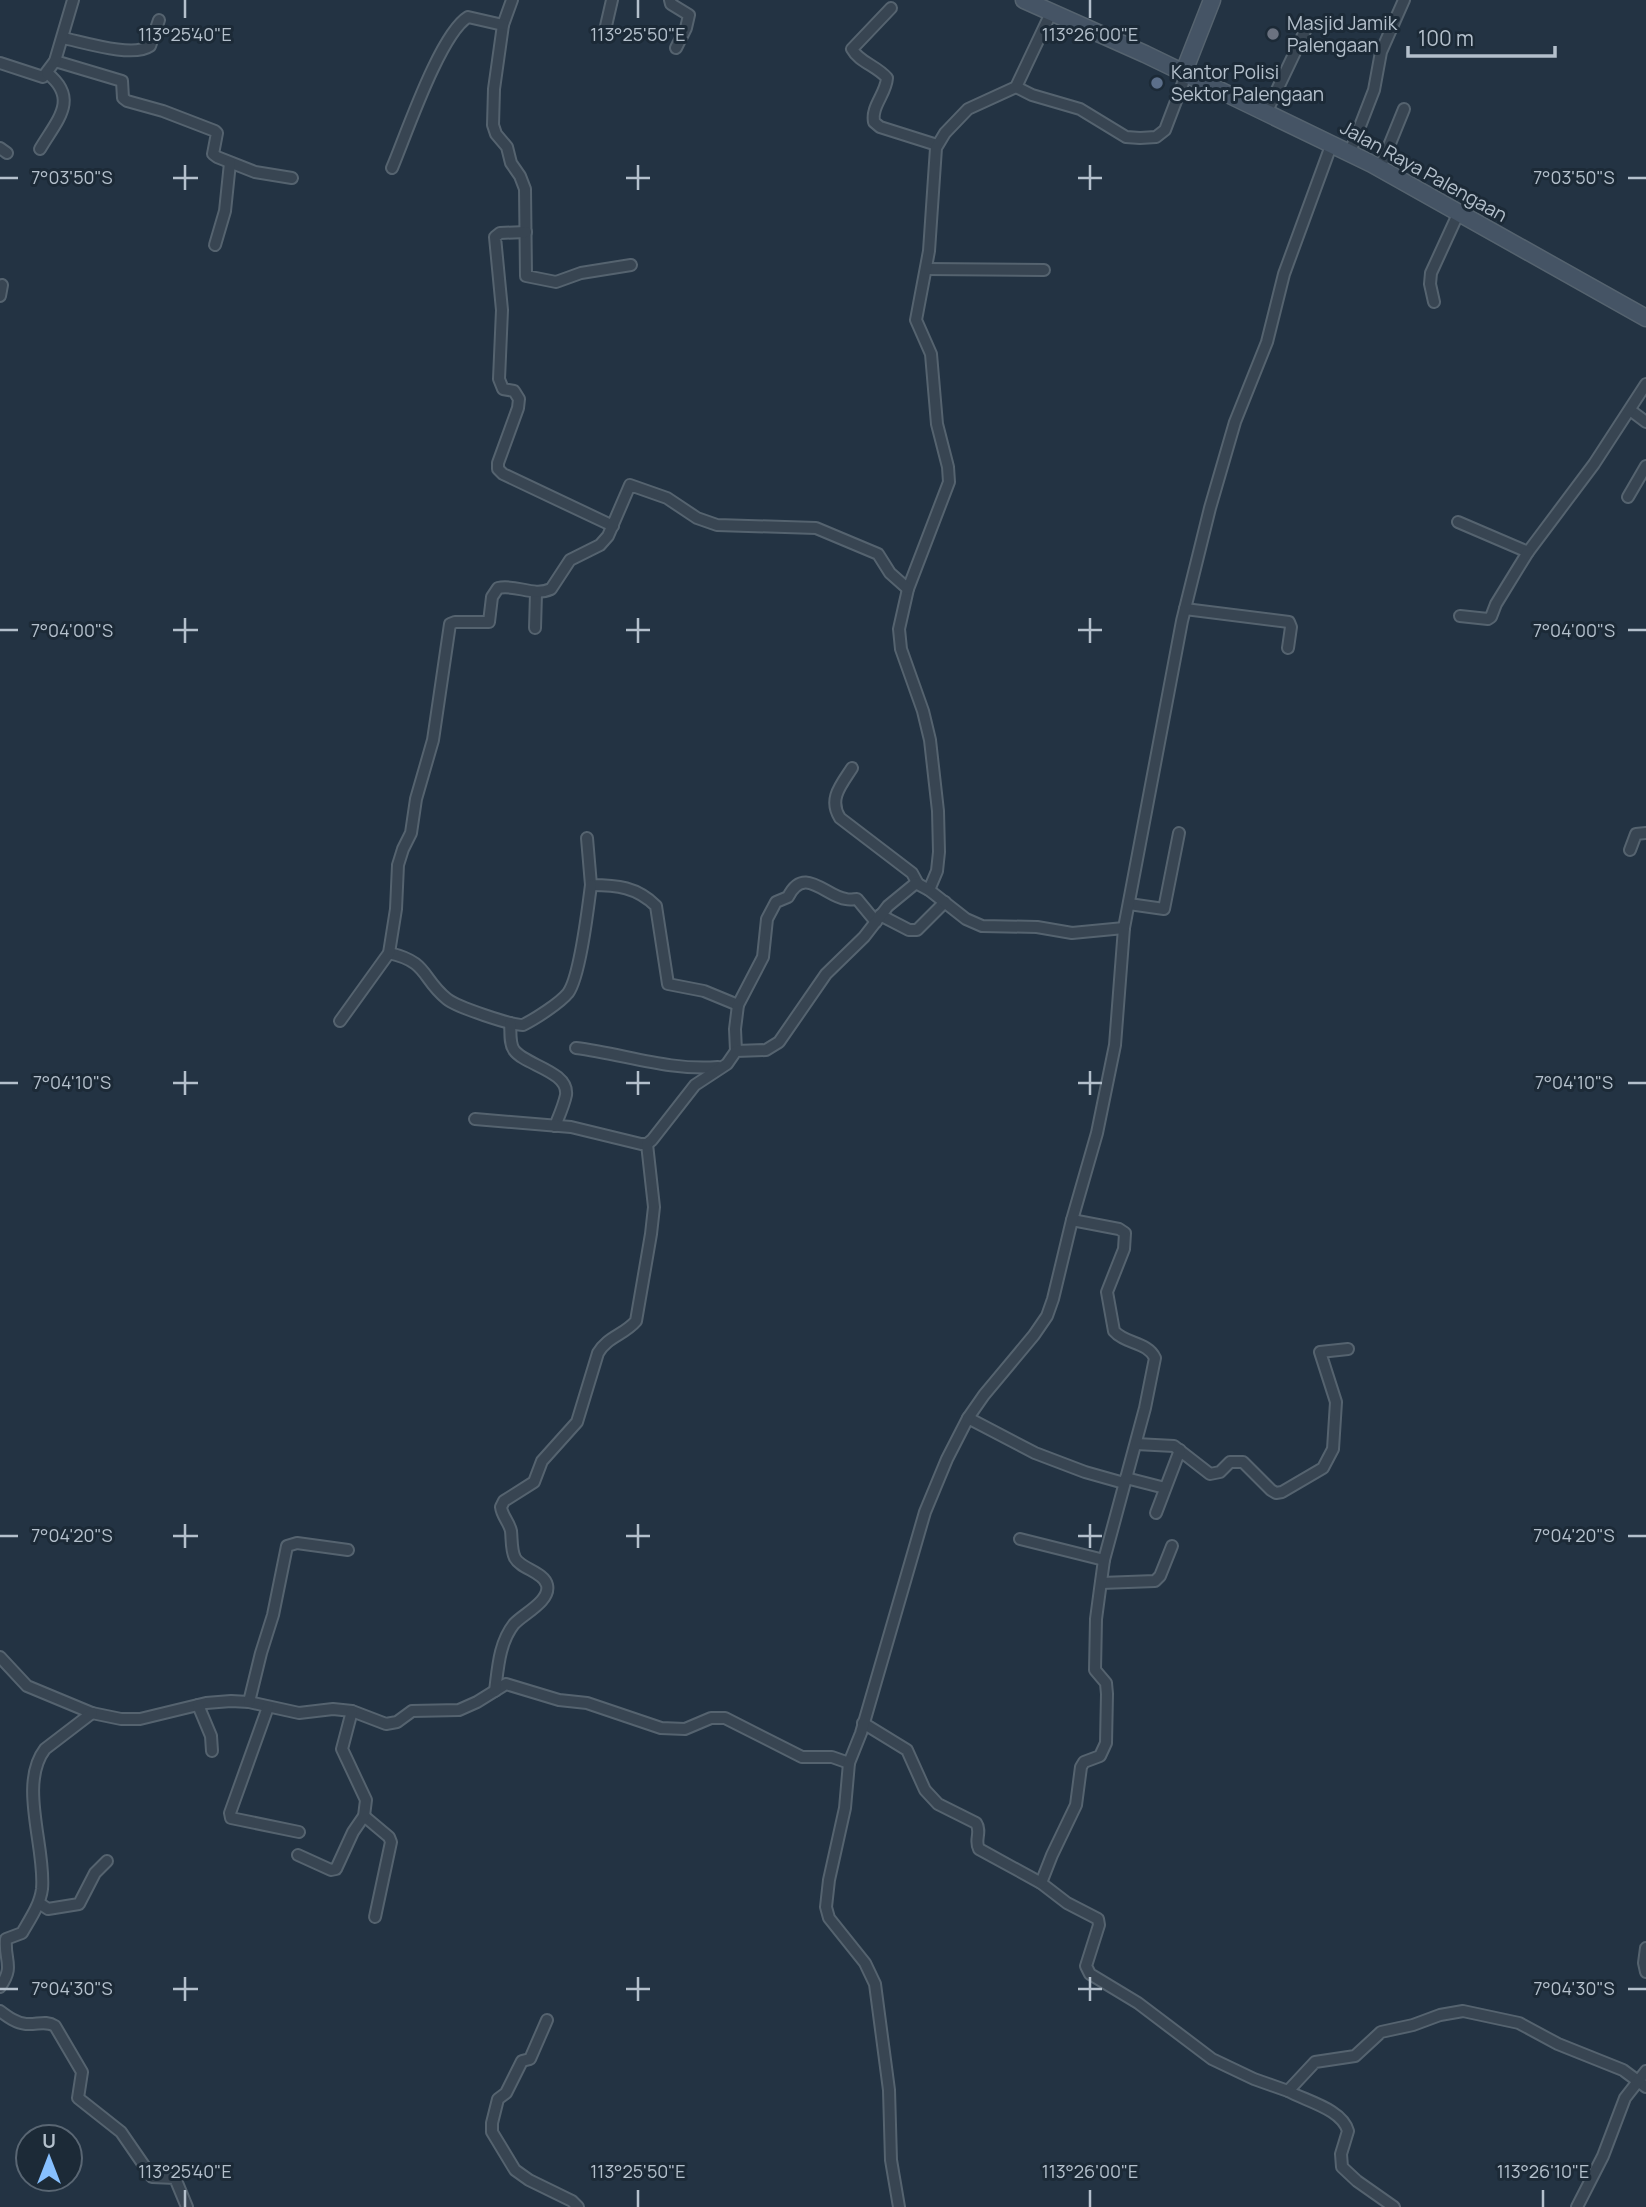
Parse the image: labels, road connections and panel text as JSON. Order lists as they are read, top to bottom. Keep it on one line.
{"streets":{"street":["Jalan Raya Palengaan"]},"places":["Masjid Jamik Palengaan","Kantor Polisi Sektor Palengaan"],"scale_bar":"100 m","north":"top","coordinates":["113°25'40\"E","113°25'50\"E","113°26'00\"E","7°03'50\"S","7°04'00\"S","7°04'10\"S","7°04'20\"S","7°04'30\"S","113°26'10\"E"]}
